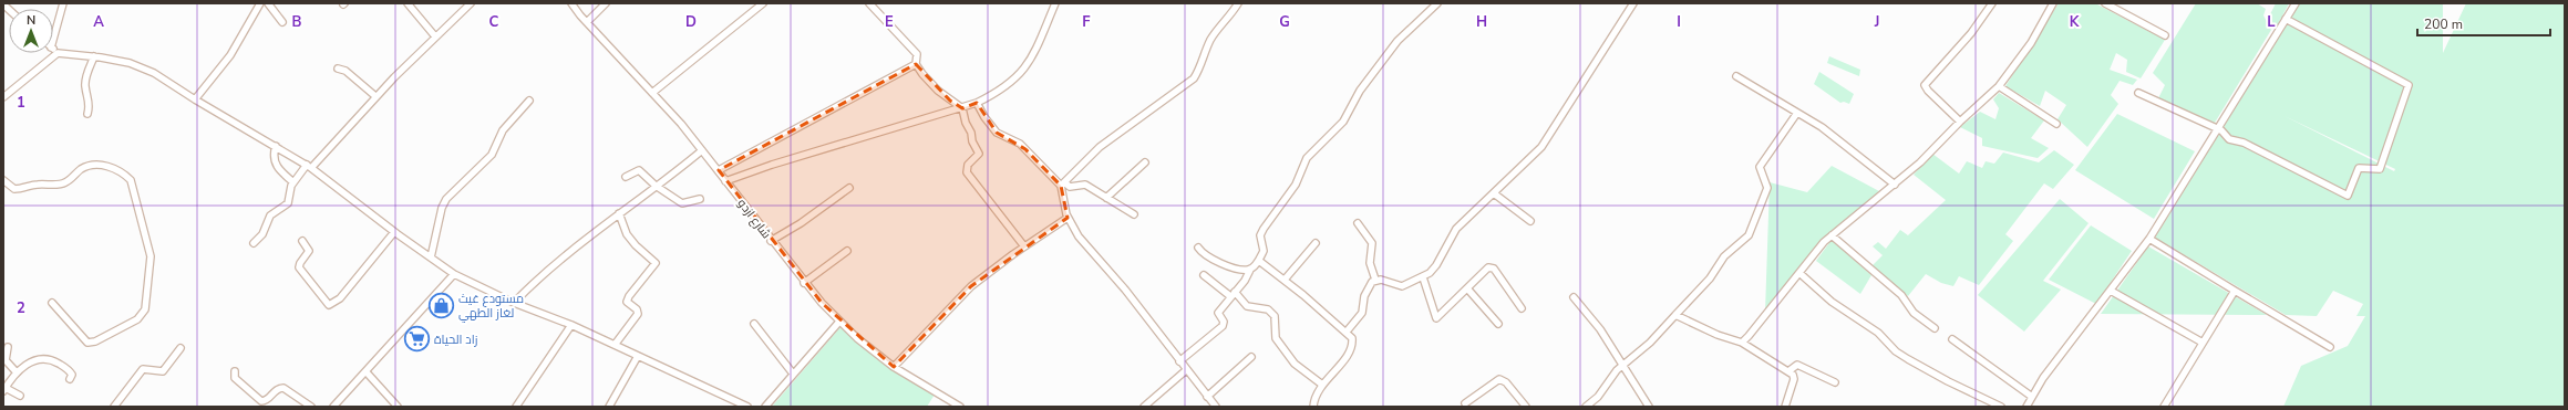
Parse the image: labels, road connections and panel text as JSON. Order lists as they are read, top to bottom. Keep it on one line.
{"streets":{"street":["شارع ازدو"]},"places":{"shop":["مستودع غيث لغاز الطهي"],"supermarket":["زاد الحياة"]},"scale_bar":"200 m","north":"top","grid":{"columns":["A","B","C","D","E","F","G","H","I","J","K","L"],"rows":["1","2"]}}
